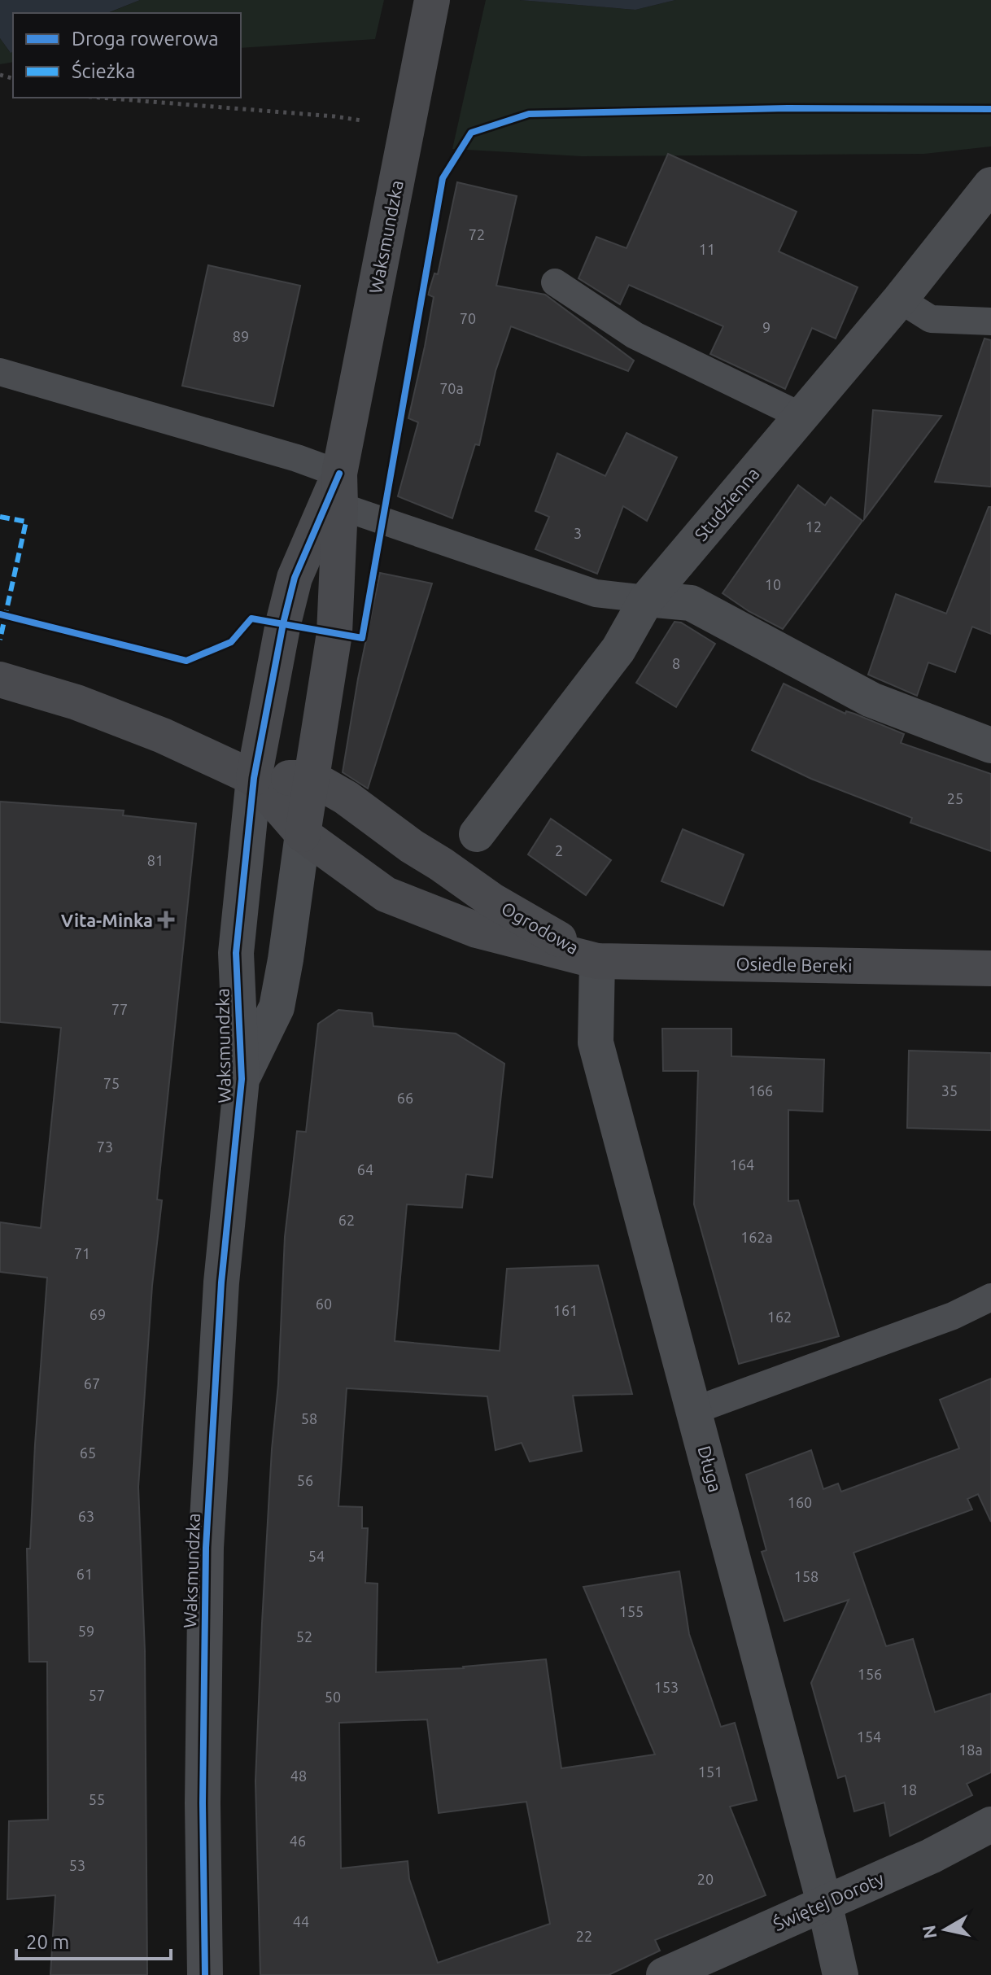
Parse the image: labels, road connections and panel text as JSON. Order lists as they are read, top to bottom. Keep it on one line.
{"streets":{"street":["Waksmundzka","Studzienna","Ogrodowa","Osiedle Bereki","Długa","Świętej Doroty"]},"crossings":[["Waksmundzka","Ogrodowa"],["Ogrodowa","Osiedle Bereki"],["Ogrodowa","Długa"],["Osiedle Bereki","Długa"],["Długa","Świętej Doroty"]],"places":{"health":["Vita-Minka"]},"house_numbers":["72","11","70","9","89","70a","12","3","10","8","25","2","81","77","75","166","35","66","73","164","64","62","162a","71","60","161","69","162","67","58","65","56","160","63","54","61","158","155","59","52","156","153","57","50","154","18a","151","48","18","55","46","53","20","44","22"],"legend":["Droga rowerowa","Ścieżka"],"scale_bar":"20 m","north":"left"}
